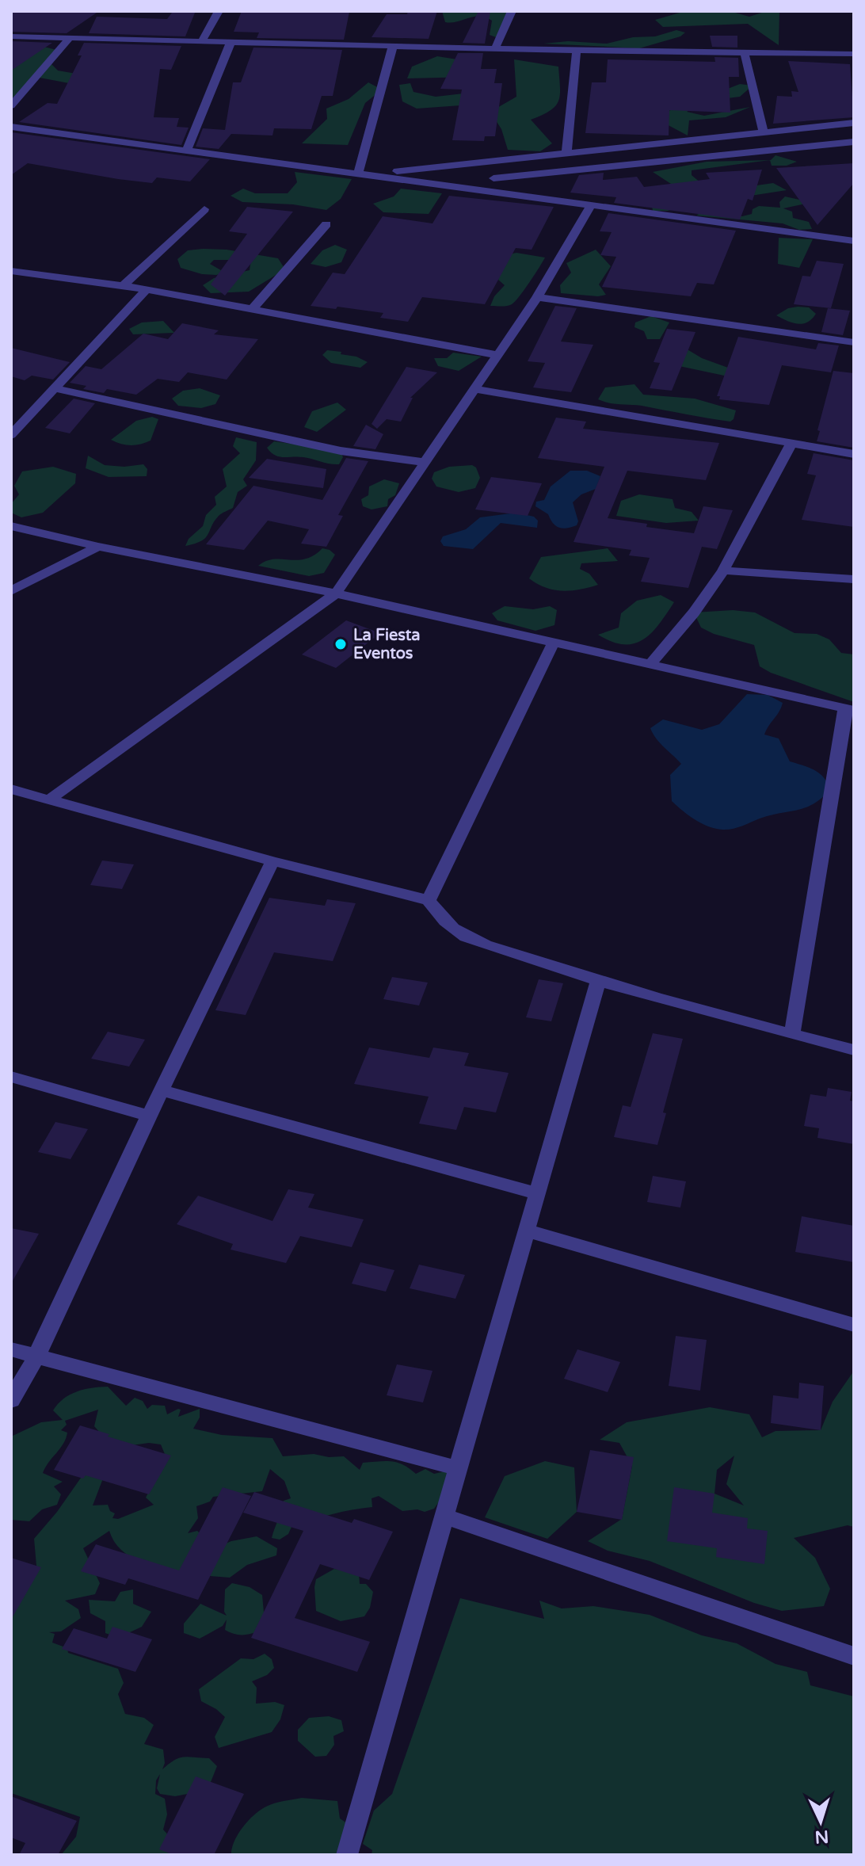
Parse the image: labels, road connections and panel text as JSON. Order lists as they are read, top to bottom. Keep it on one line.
{"places":["La Fiesta Eventos"],"north":"bottom"}
